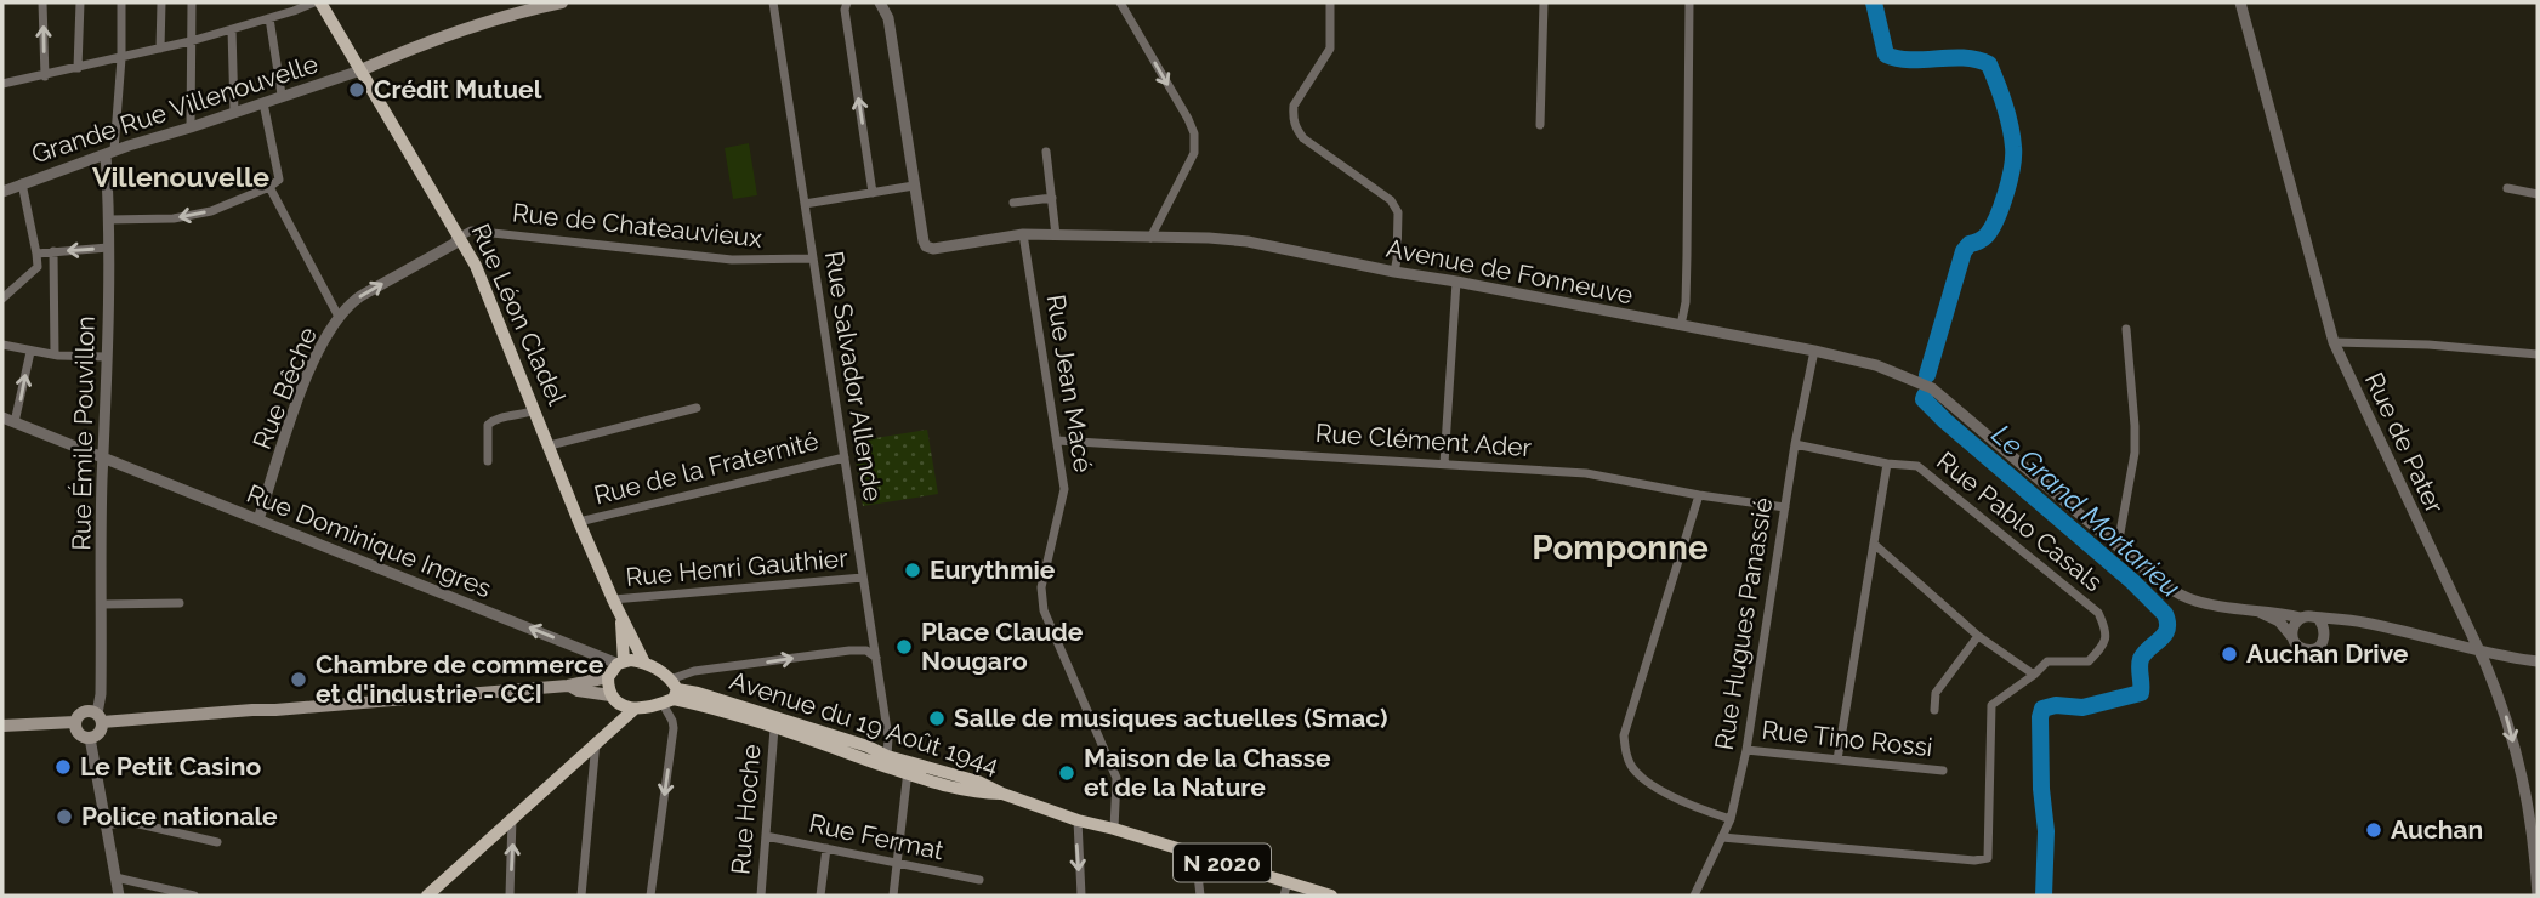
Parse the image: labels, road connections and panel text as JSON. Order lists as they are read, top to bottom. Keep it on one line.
{"streets":{"main road":["Rue Léon Cladel","Avenue du 19 Août 1944","N 2020"],"street":["Grande Rue Villenouvelle","Rue de Chateauvieux","Avenue de Fonneuve","Rue Salvador Allende","Rue Jean Macé","Rue Bêche","Rue Émile Pouvillon","Rue Clément Ader","Rue de Pater","Rue de la Fraternité","Rue Pablo Casals","Rue Dominique Ingres","Rue Henri Gauthier","Rue Hugues Panassié","Rue Tino Rossi","Rue Hoche","Rue Fermat"]},"crossings":[["Grande Rue Villenouvelle","Rue Léon Cladel"],["Grande Rue Villenouvelle","Rue Émile Pouvillon"],["Rue de Chateauvieux","Rue Léon Cladel"],["Rue de Chateauvieux","Rue Salvador Allende"],["Rue de Chateauvieux","Rue Bêche"],["Avenue de Fonneuve","Rue Jean Macé"],["Avenue de Fonneuve","Rue de Pater"],["Avenue de Fonneuve","Rue Hugues Panassié"],["Rue Léon Cladel","Rue Bêche"],["Rue Léon Cladel","Rue de la Fraternité"],["Rue Léon Cladel","Rue Dominique Ingres"],["Rue Léon Cladel","Rue Henri Gauthier"],["Rue Salvador Allende","Rue de la Fraternité"],["Rue Salvador Allende","Rue Henri Gauthier"],["Rue Salvador Allende","Avenue du 19 Août 1944"],["Rue Jean Macé","Rue Clément Ader"],["Rue Jean Macé","N 2020"],["Rue Bêche","Rue Dominique Ingres"],["Rue Émile Pouvillon","Rue Dominique Ingres"],["Rue Clément Ader","Rue Hugues Panassié"],["Rue Pablo Casals","Rue Hugues Panassié"],["Rue Hugues Panassié","Rue Tino Rossi"],["Avenue du 19 Août 1944","Rue Hoche"],["Avenue du 19 Août 1944","N 2020"],["Rue Hoche","Rue Fermat"]],"one_way":["Rue Bêche","Rue Dominique Ingres"],"districts":["Villenouvelle","Pomponne"],"water":["Le Grand Mortarieu"],"places":["Crédit Mutuel","Eurythmie","Place Claude Nougaro","Auchan Drive","Chambre de commerce et d'industrie - CCI","Salle de musiques actuelles (Smac)","Le Petit Casino","Maison de la Chasse et de la Nature","Police nationale","Auchan"]}
